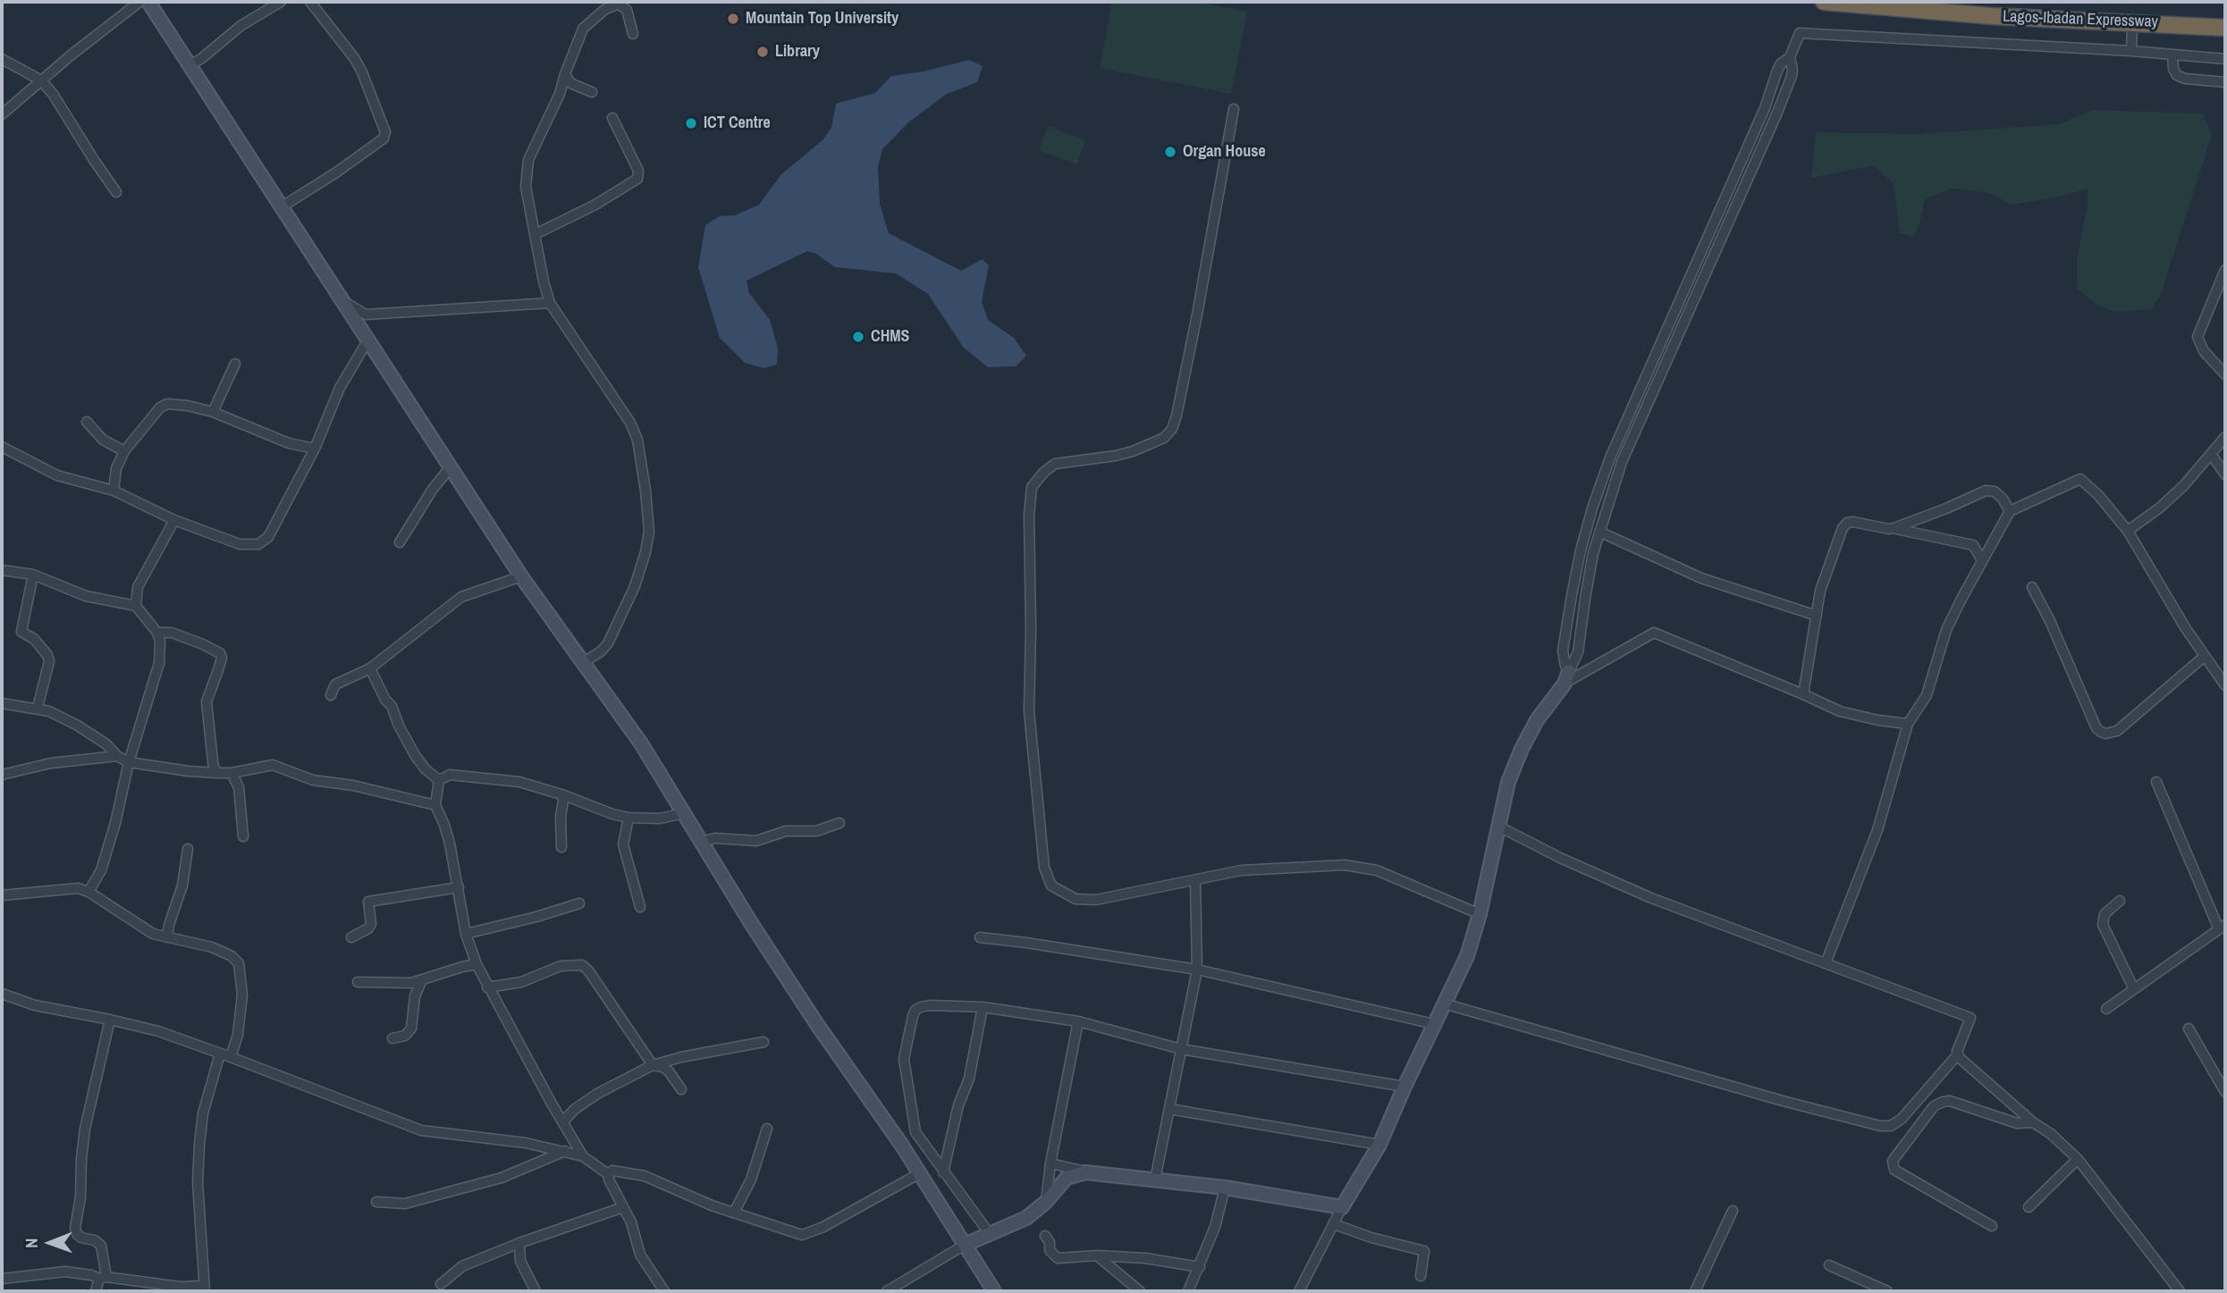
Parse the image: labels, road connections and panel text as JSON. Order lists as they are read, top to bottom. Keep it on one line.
{"streets":{"highway":["Lagos-Ibadan Expressway"]},"places":["Mountain Top University","Library","ICT Centre","Organ House","CHMS"],"north":"left"}
